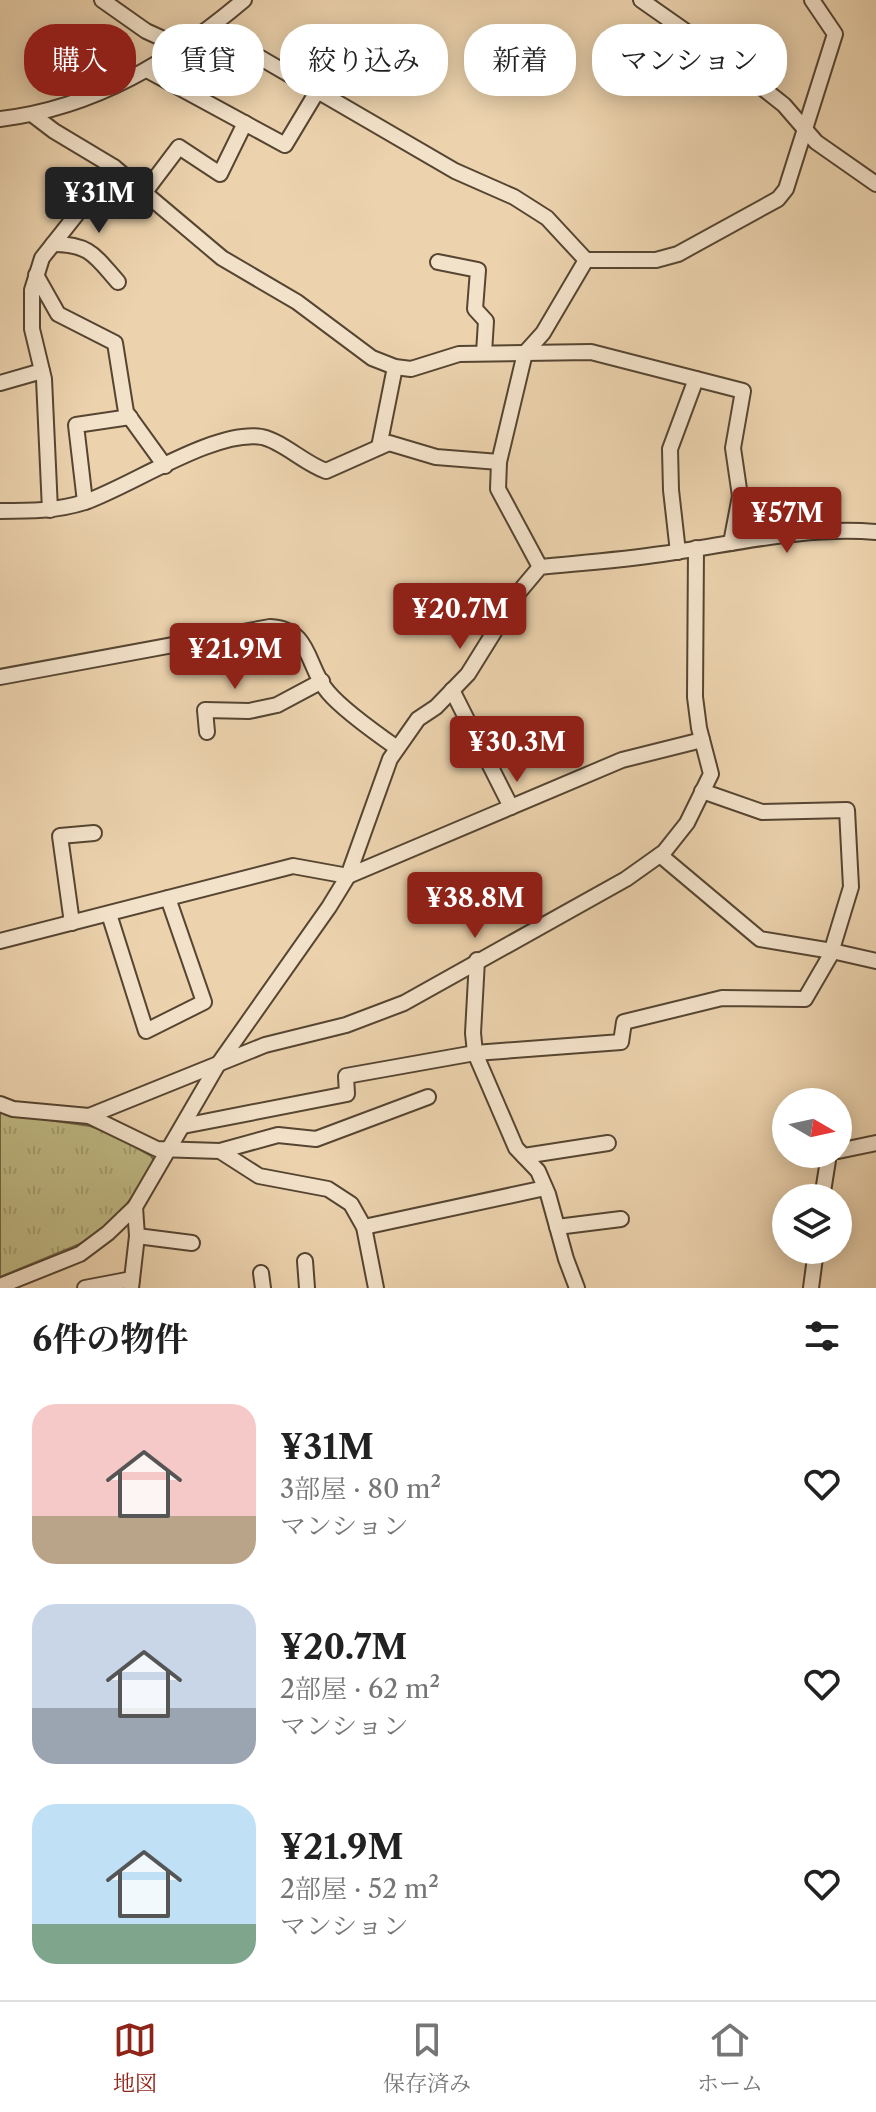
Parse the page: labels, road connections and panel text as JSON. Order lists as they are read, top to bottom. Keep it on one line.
{"north":"right","page":{"chip":["購入","賃貸","絞り込み","新着","マンション"],"price":["¥31M","¥57M","¥20.7M","¥21.9M","¥30.3M","¥38.8M"],"heading":"6件の物件","list":[{"name":"¥31M","note":"3部屋 · 80 m² · マンション"},{"name":"¥20.7M","note":"2部屋 · 62 m² · マンション"},{"name":"¥21.9M","note":"2部屋 · 52 m² · マンション"}],"tabs":["地図","保存済み","ホーム"]}}
